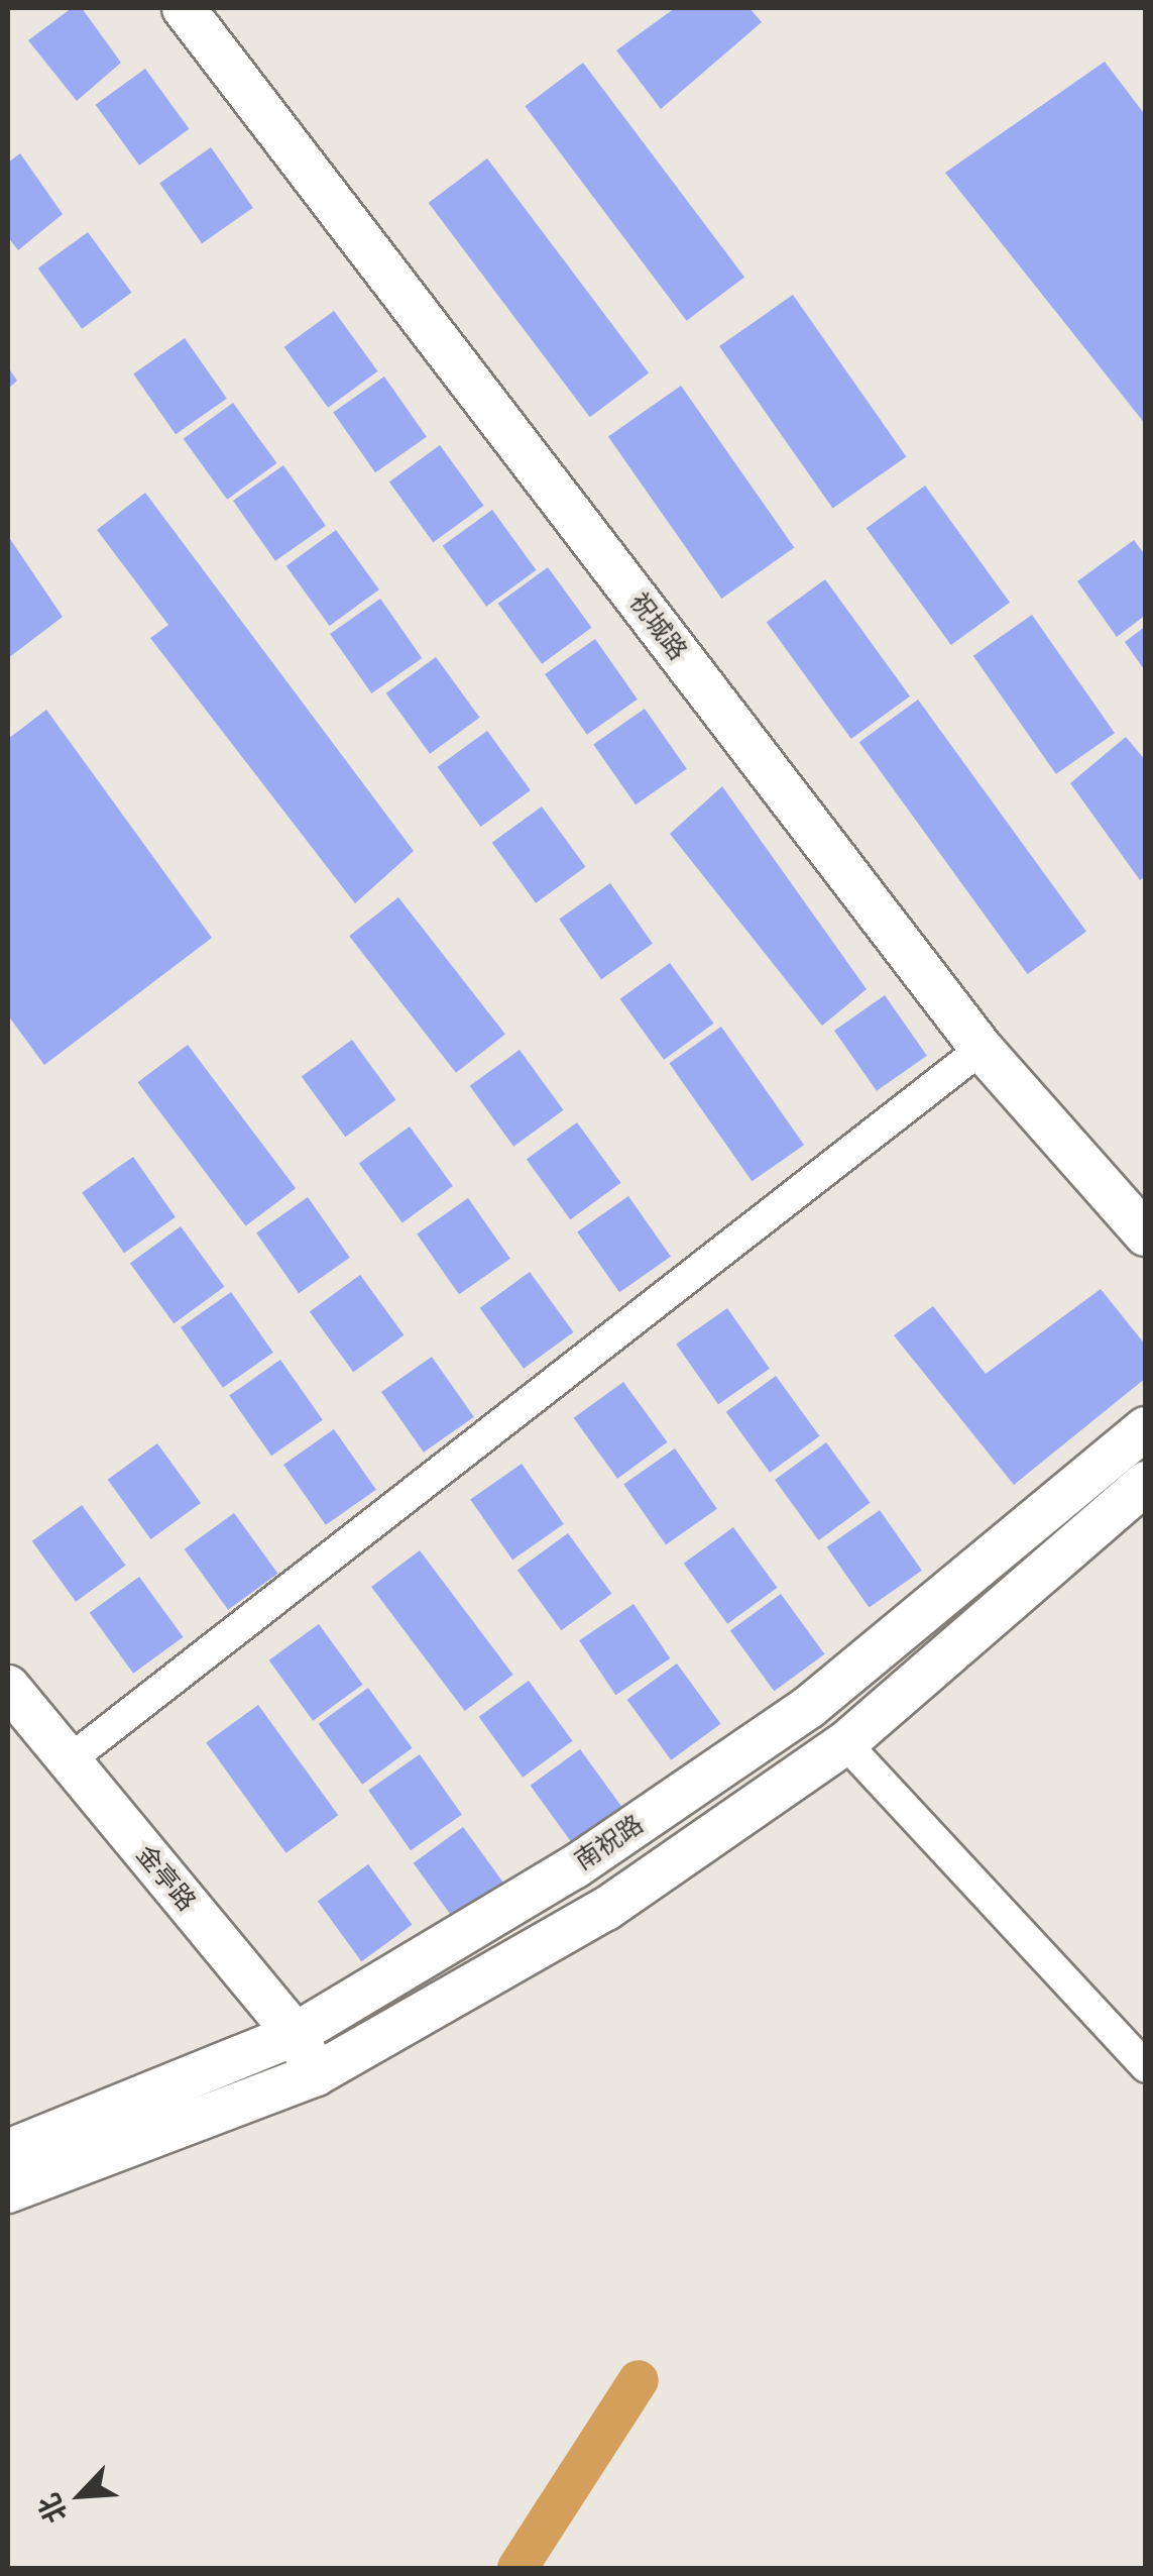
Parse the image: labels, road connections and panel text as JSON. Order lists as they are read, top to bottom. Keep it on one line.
{"streets":{"main road":["祝城路","南祝路","金亭路"]},"crossings":[["南祝路","金亭路"]],"north":"bottom left"}
